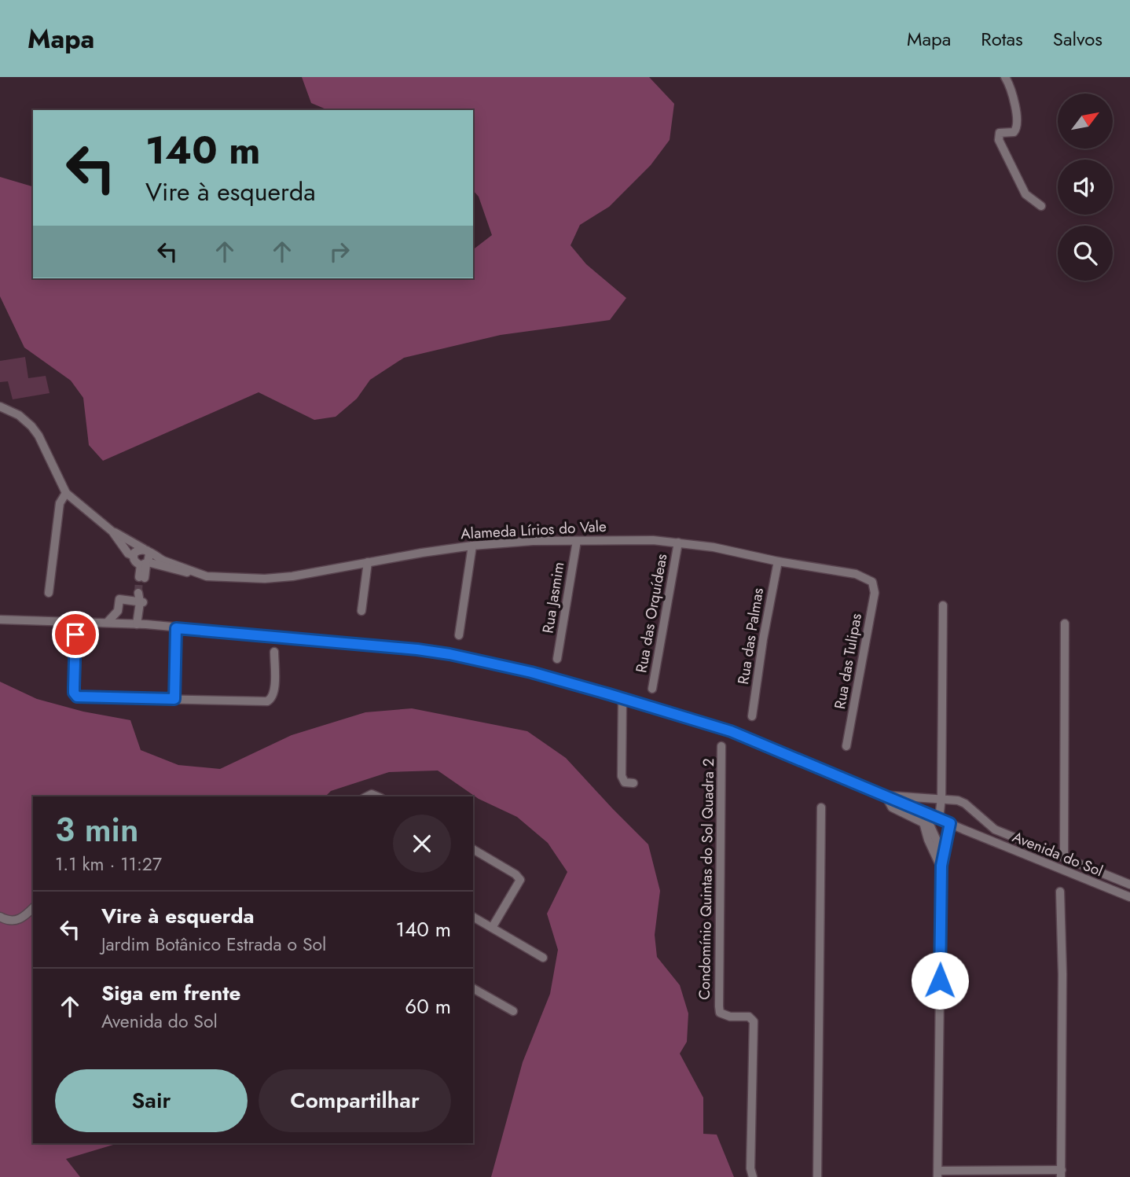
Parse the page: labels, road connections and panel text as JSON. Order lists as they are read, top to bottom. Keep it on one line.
{"streets":{"street":["Alameda Lírios do Vale","Rua Jasmim","Rua das Orquídeas","Rua das Palmas","Rua das Tulipas","Avenida do Sol","Condomínio Quintas do Sol Quadra 2"]},"crossings":[["Alameda Lírios do Vale","Rua Jasmim"],["Alameda Lírios do Vale","Rua das Orquídeas"],["Alameda Lírios do Vale","Rua das Palmas"],["Alameda Lírios do Vale","Rua das Tulipas"]],"north":"top right","page":{"header":"Mapa","nav":["Mapa","Rotas","Salvos"],"turn":["140 m","Vire à esquerda"],"heading":["3 min","1.1 km · 11:27"],"list":[{"name":"Vire à esquerda","note":"Jardim Botânico Estrada o Sol","value":"140 m"},{"name":"Siga em frente","note":"Avenida do Sol","value":"60 m"}],"buttons":["Sair","Compartilhar"]}}
